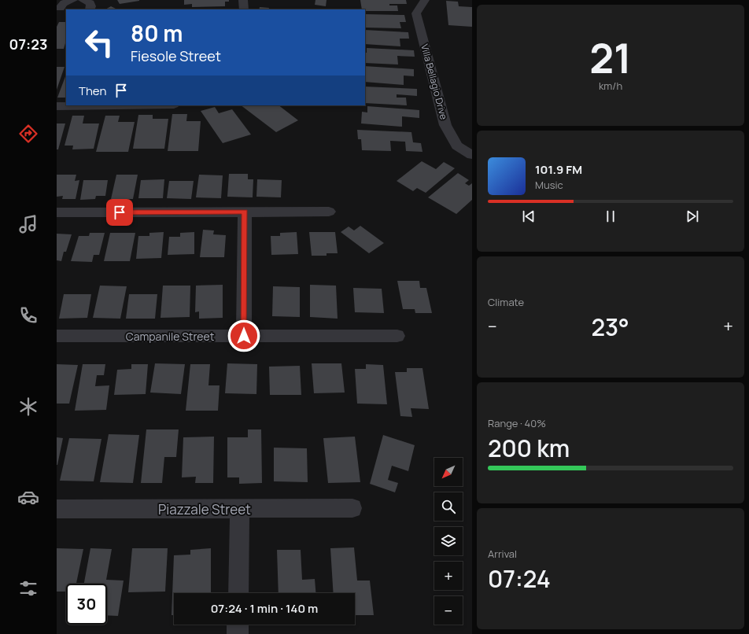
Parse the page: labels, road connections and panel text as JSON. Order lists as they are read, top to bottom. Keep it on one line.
{"streets":{"street":["Villa Bellagio Drive","Campanile Street","Piazzale Street"]},"north":"bottom left","page":{"tabs":"07:23","tile":[["21","km/h"],"Climate",["Range · 40%","200 km"],["Arrival","07:24"]],"turn":["80 m","Fiesole Street"],"then":"Then","song":["101.9 FM","Music"],"heat":["−","23°","+"],"map_buttons":["+","−"],"limit":"30","trip":"07:24 · 1 min · 140 m"}}
